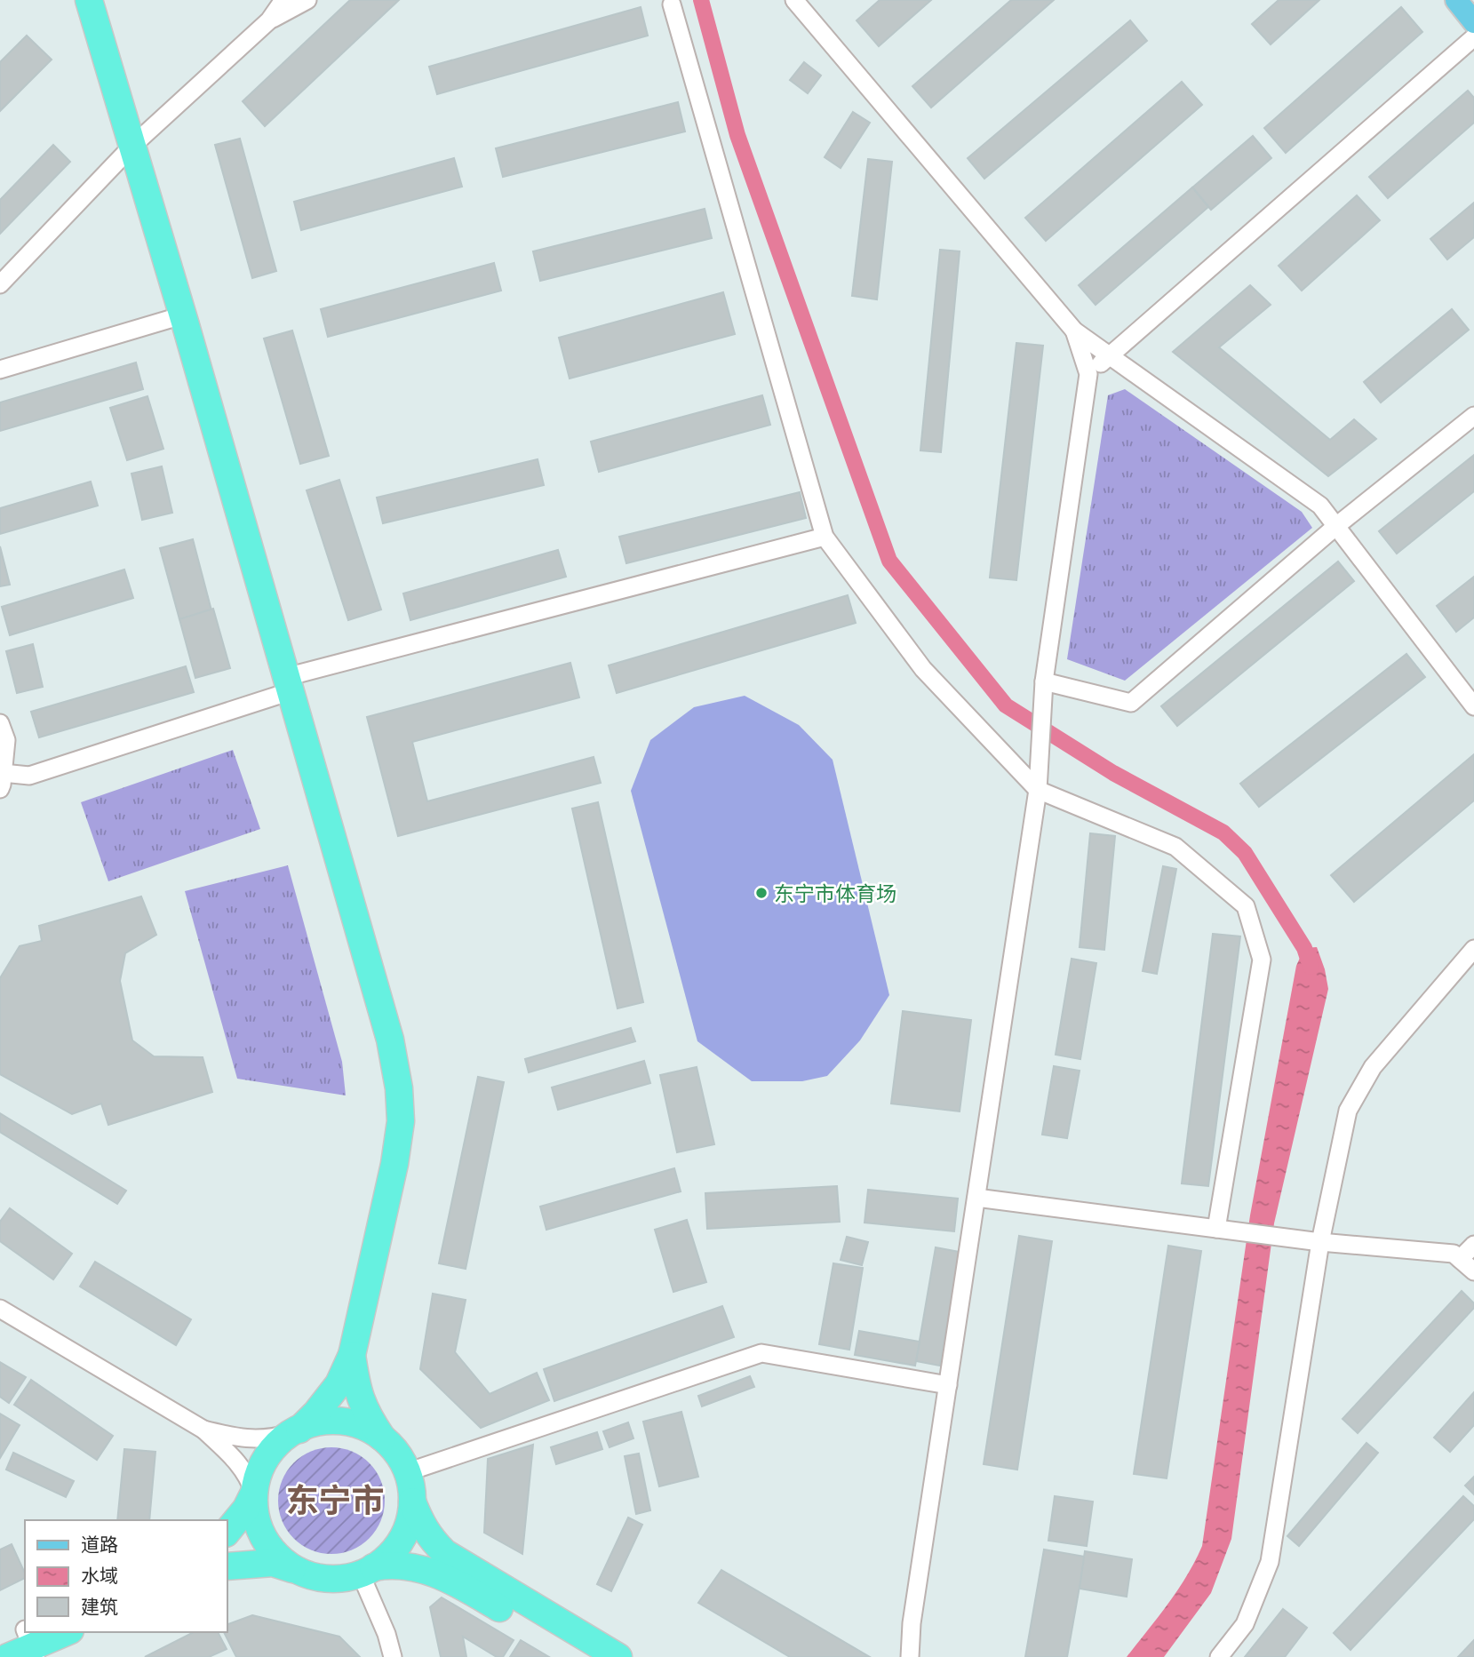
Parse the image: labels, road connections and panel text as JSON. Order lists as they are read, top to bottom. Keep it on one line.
{"districts":["东宁市"],"places":["东宁市体育场"],"legend":["道路","水域","建筑"]}
